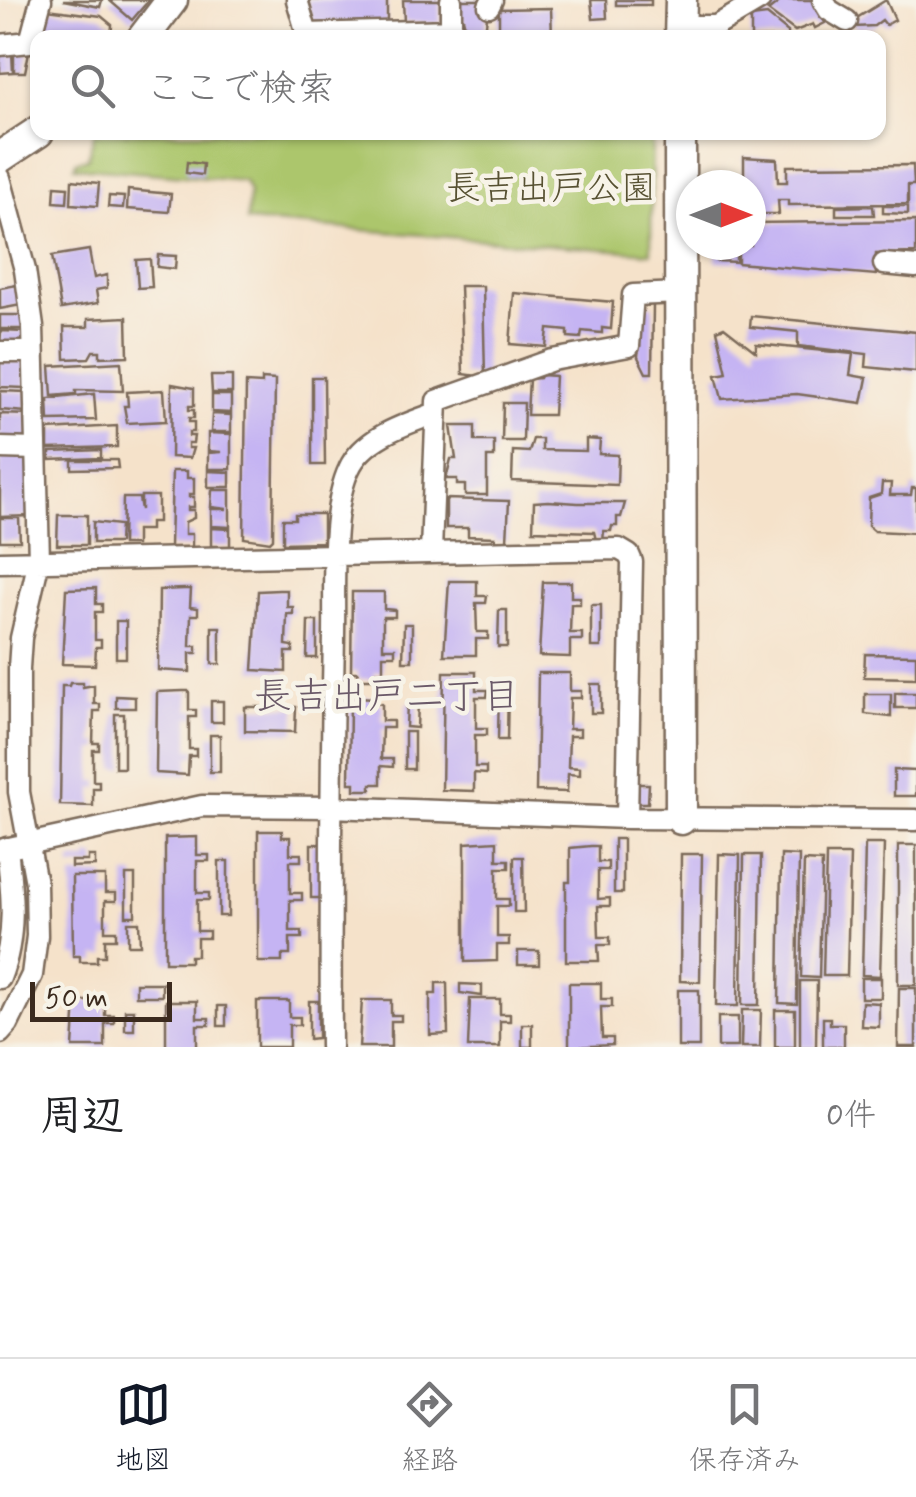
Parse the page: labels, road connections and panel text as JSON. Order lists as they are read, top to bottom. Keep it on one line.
{"districts":["長吉出戸二丁目"],"parks":["長吉出戸公園"],"scale_bar":"50 m","north":"right","page":{"search":"ここで検索","scale":"50 m","heading":["周辺","0件"],"nav":["地図","経路","保存済み"]}}
